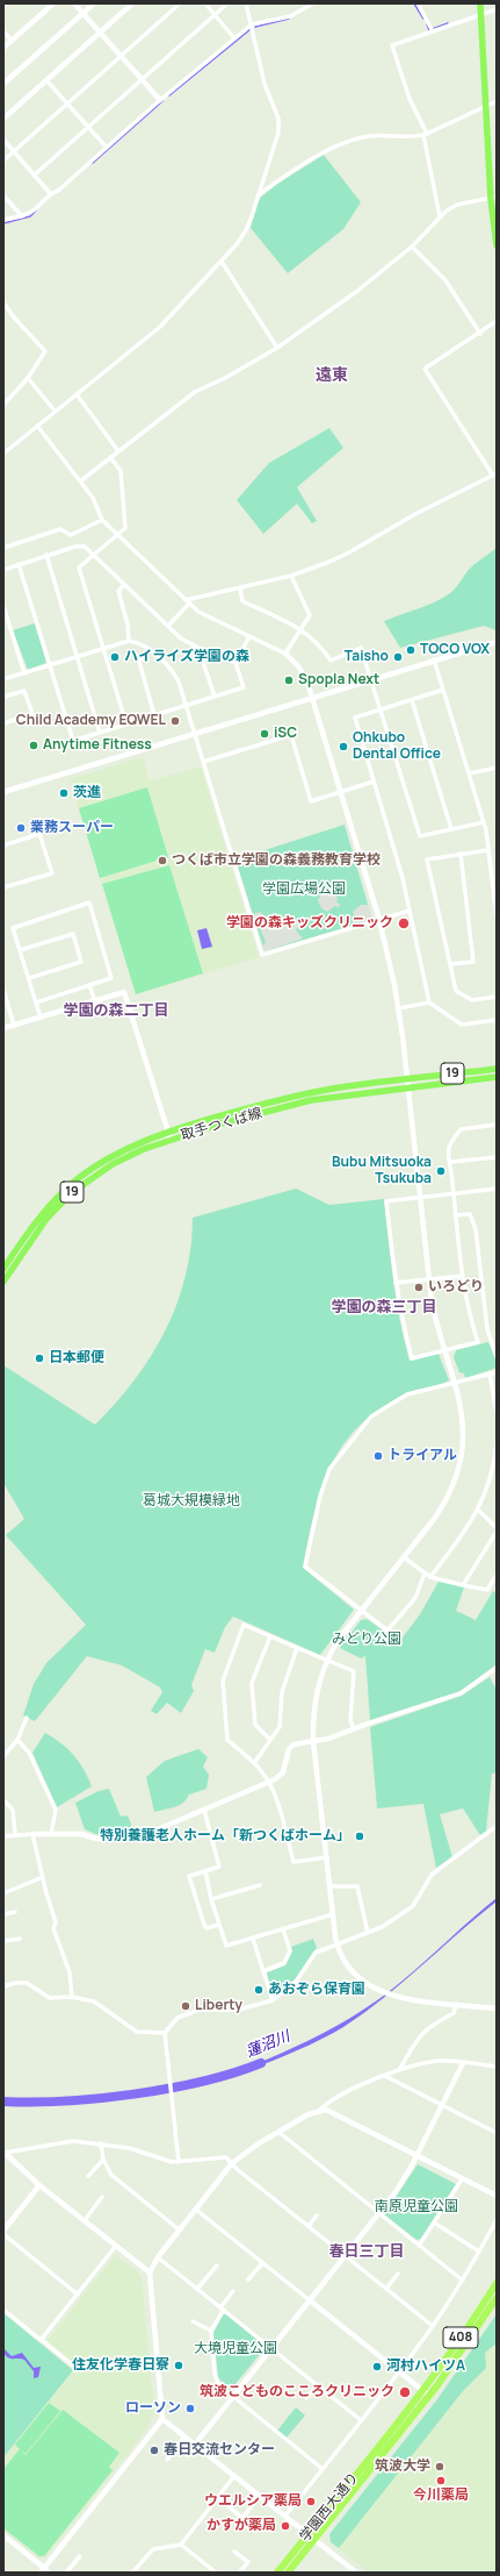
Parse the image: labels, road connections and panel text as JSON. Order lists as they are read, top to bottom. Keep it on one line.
{"streets":{"highway":["408","学園西大通り"],"main road":["19","取手つくば線"]},"districts":["遠東","学園の森二丁目","学園の森三丁目","春日三丁目"],"water":["蓮沼川"],"parks":["学園広場公園","葛城大規模緑地","みどり公園","南原児童公園","大境児童公園"],"places":["TOCO VOX","ハイライズ学園の森","Taisho","Spopla Next","Child Academy EQWEL","iSC","Anytime Fitness","Ohkubo Dental Office","茨進","業務スーパー","つくば市立学園の森義務教育学校","学園の森キッズクリニック","Bubu Mitsuoka Tsukuba","いろどり","日本郵便","トライアル","特別養護老人ホーム「新つくばホーム」","あおぞら保育園","Liberty","住友化学春日寮","河村ハイツA","筑波こどものこころクリニック","ローソン","春日交流センター","筑波大学","今川薬局","ウエルシア薬局","かすが薬局"]}
